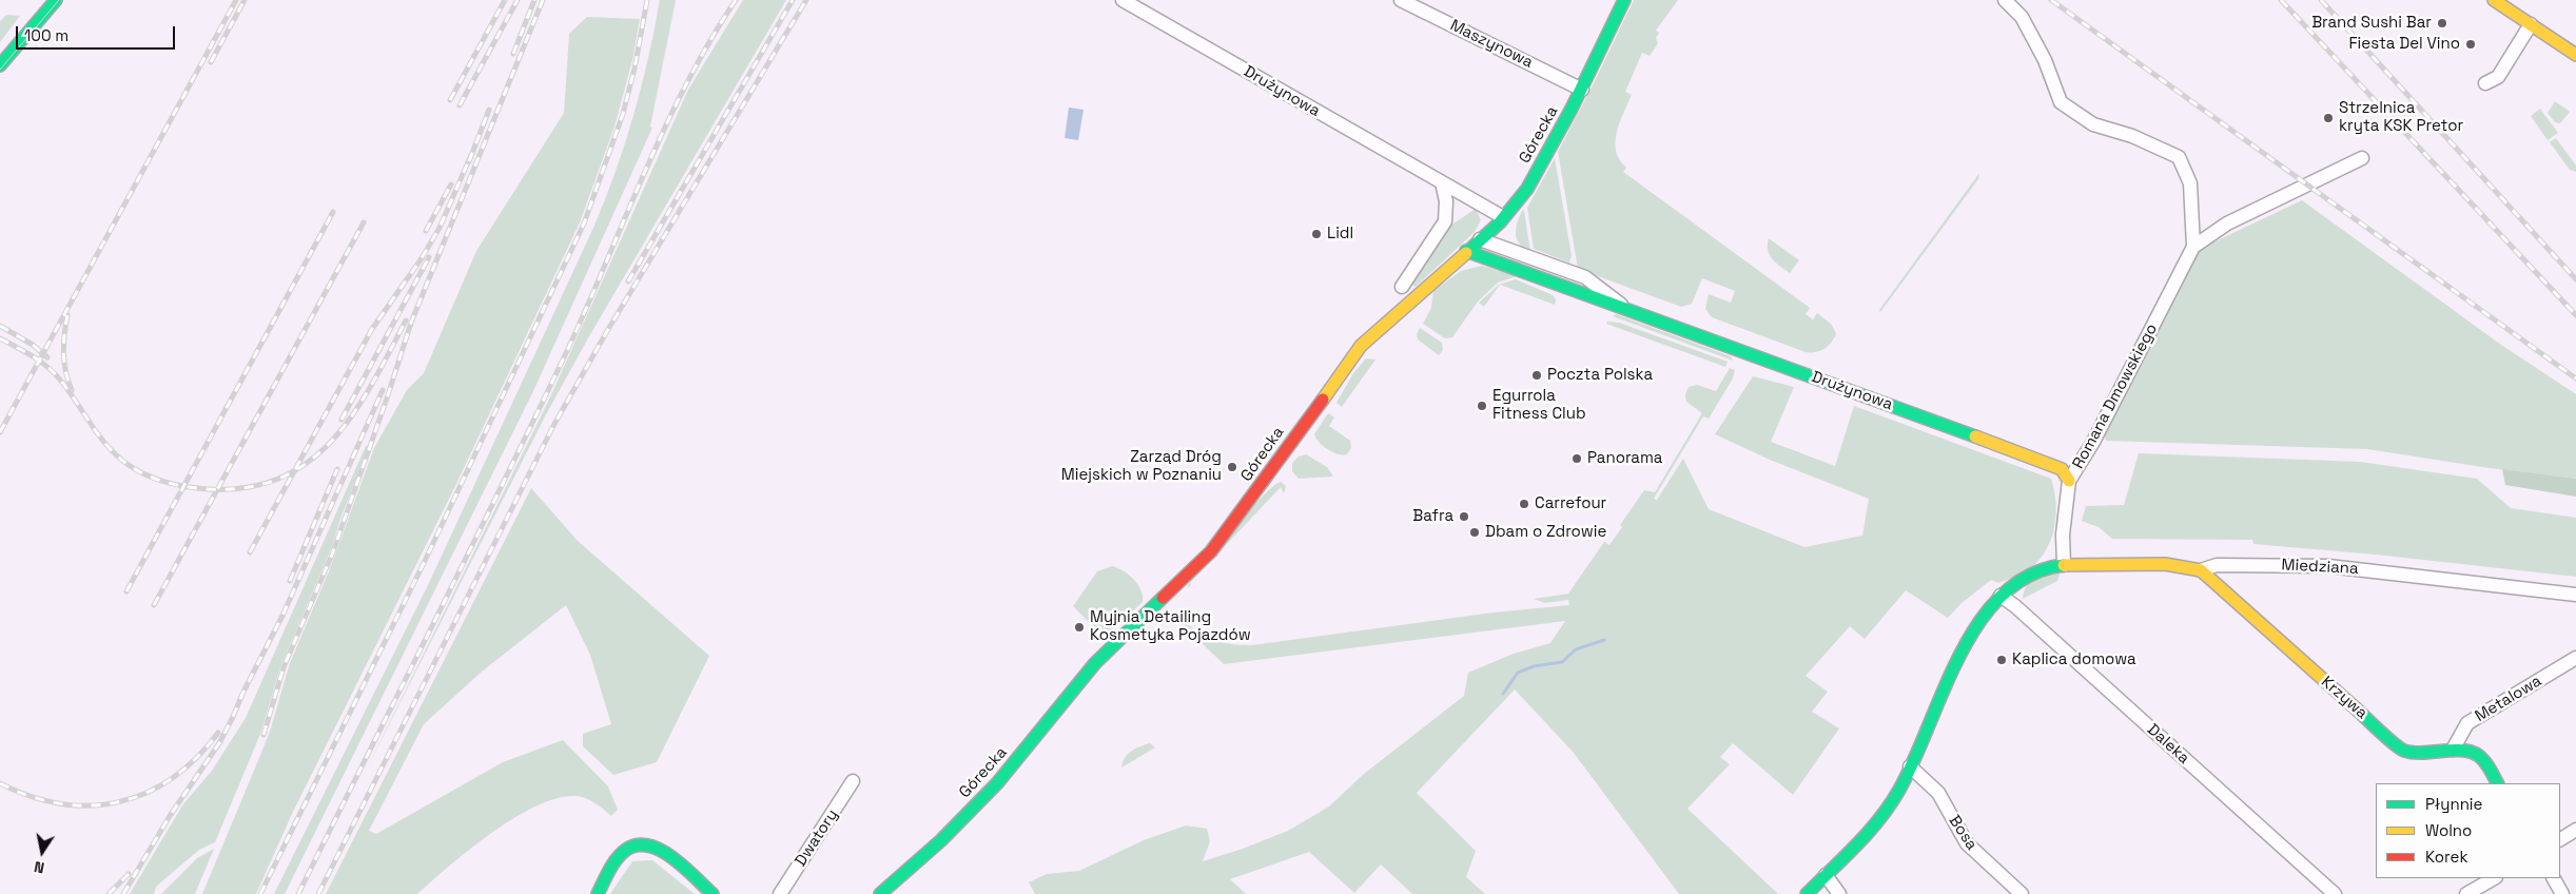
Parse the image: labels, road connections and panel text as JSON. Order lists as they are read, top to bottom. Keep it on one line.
{"streets":{"street":["Maszynowa","Drużynowa","Górecka","Romana Dmowskiego","Miedziana","Krzywa","Metalowa","Daleka","Bosa","Dwatory"]},"crossings":[["Maszynowa","Górecka"],["Drużynowa","Górecka"],["Drużynowa","Romana Dmowskiego"],["Romana Dmowskiego","Miedziana"],["Miedziana","Krzywa"],["Krzywa","Metalowa"]],"places":["Brand Sushi Bar","Fiesta Del Vino","Strzelnica kryta KSK Pretor","Lidl","Poczta Polska","Egurrola Fitness Club","Panorama","Zarząd Dróg Miejskich w Poznaniu","Carrefour","Bafra","Dbam o Zdrowie","Myjnia Detailing Kosmetyka Pojazdów","Kaplica domowa"],"legend":["Płynnie","Wolno","Korek"],"scale_bar":"100 m","north":"bottom"}
